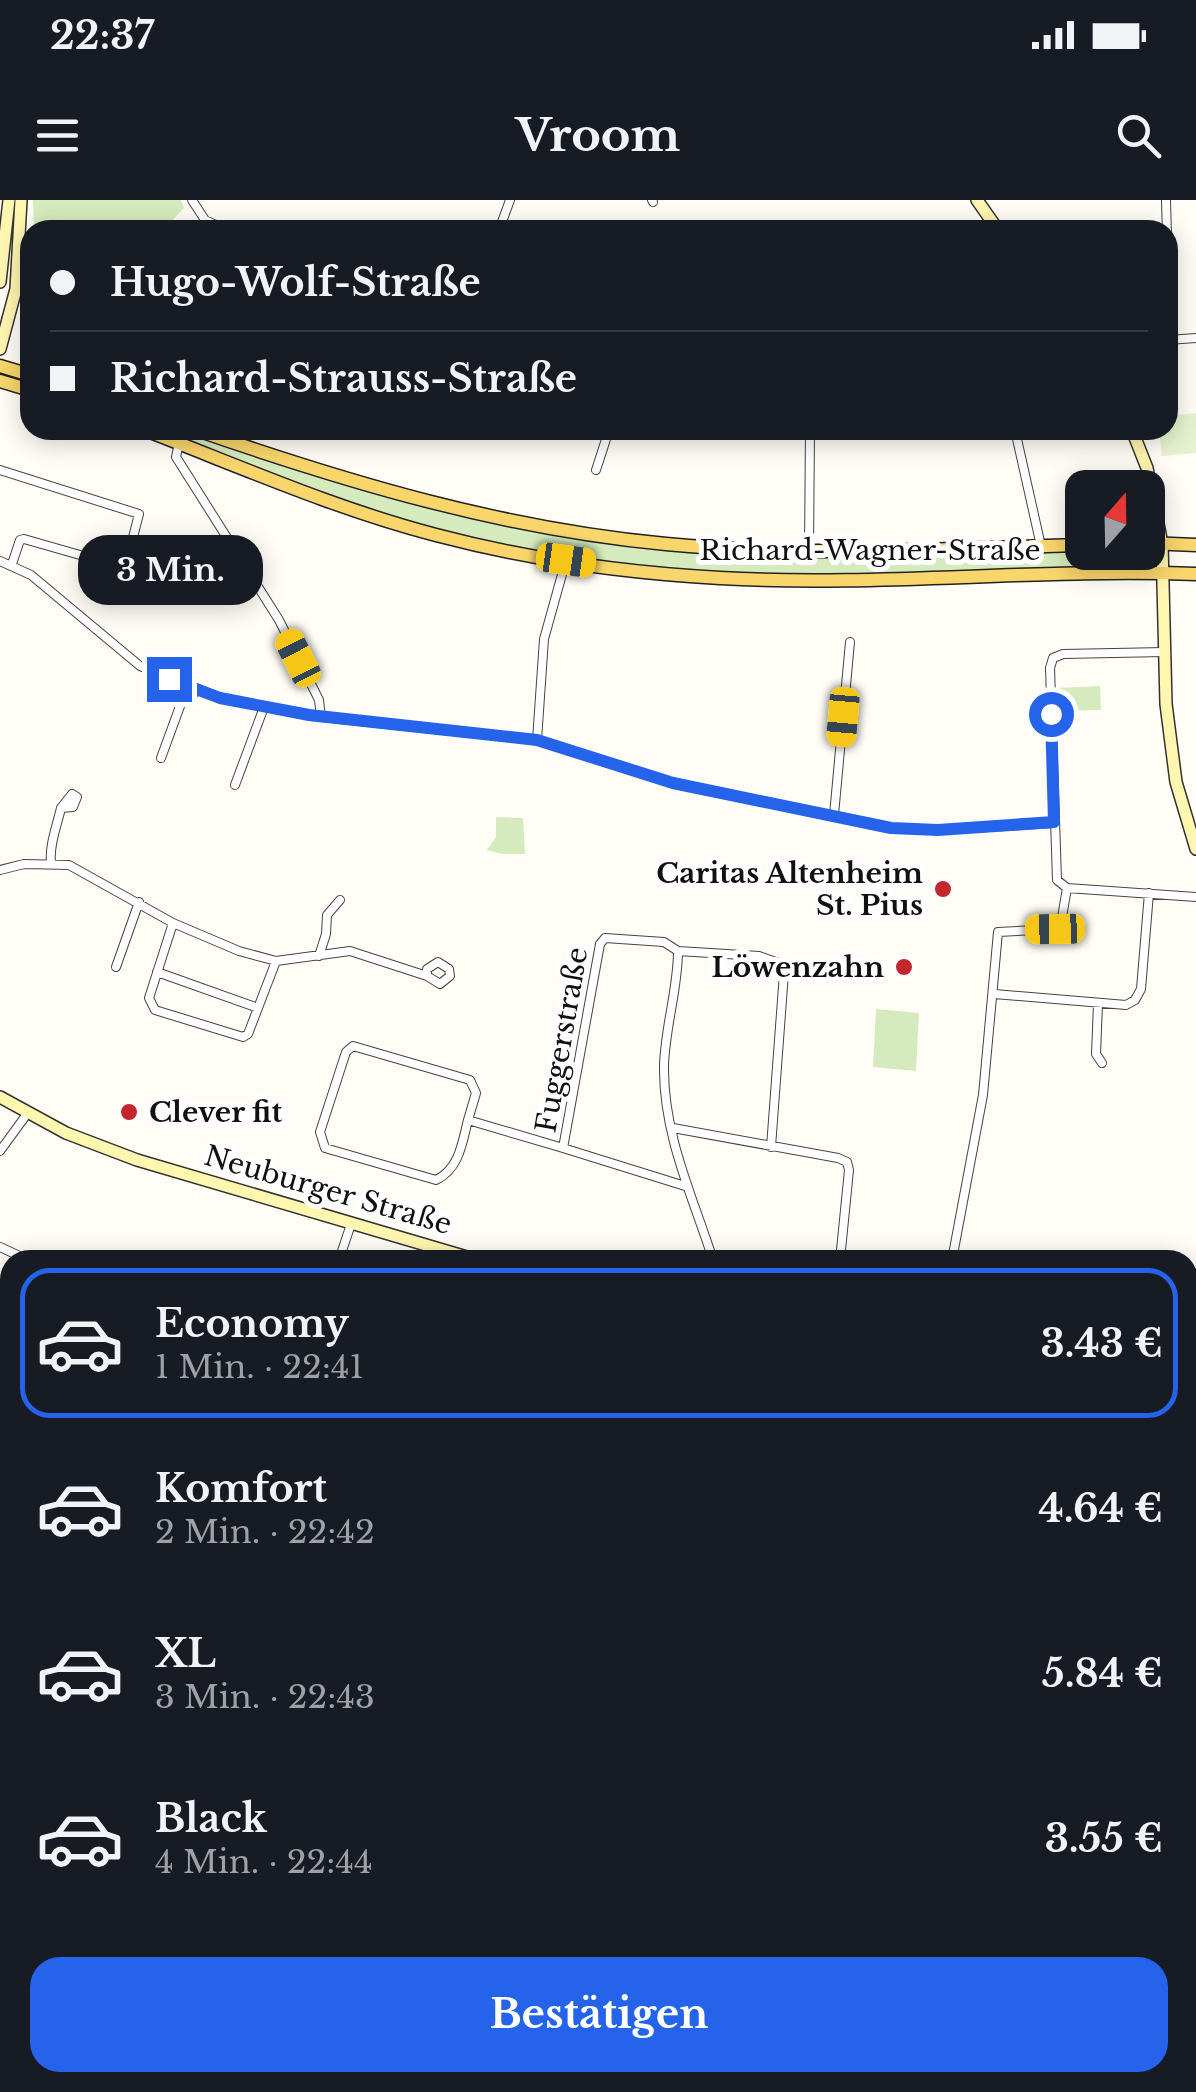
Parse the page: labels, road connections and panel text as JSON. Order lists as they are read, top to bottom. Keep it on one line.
{"streets":{"main road":["Richard-Wagner-Straße","Neuburger Straße"],"street":["Fuggerstraße"]},"places":["Caritas Altenheim St. Pius","Löwenzahn","Clever fit"],"north":"top","page":{"status":"22:37","header":"Vroom","banner":["Hugo-Wolf-Straße","Richard-Strauss-Straße"],"bubble":"3 Min.","list":[{"name":"Economy","note":"1 Min. · 22:41","value":"3.43 €"},{"name":"Komfort","note":"2 Min. · 22:42","value":"4.64 €"},{"name":"XL","note":"3 Min. · 22:43","value":"5.84 €"},{"name":"Black","note":"4 Min. · 22:44","value":"3.55 €"}],"buttons":"Bestätigen"}}
